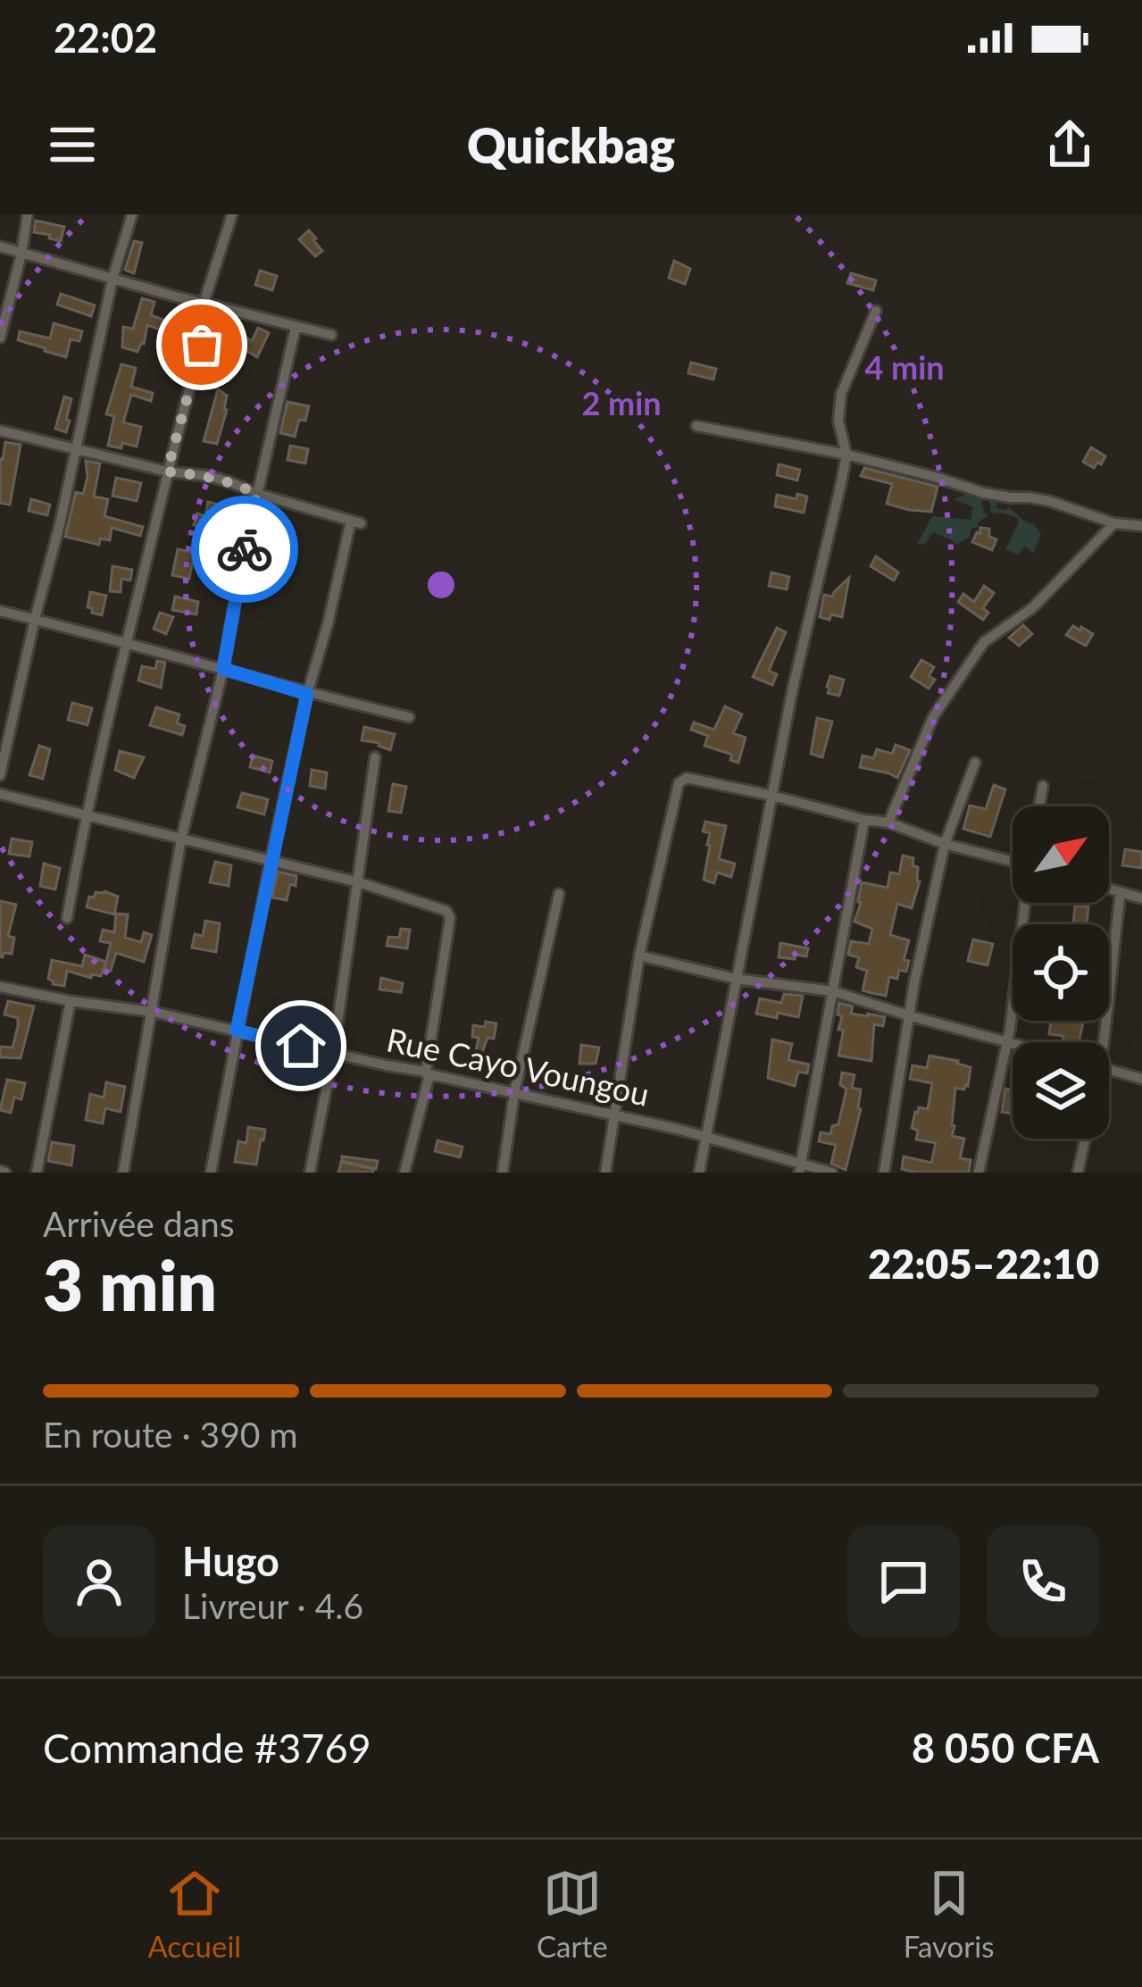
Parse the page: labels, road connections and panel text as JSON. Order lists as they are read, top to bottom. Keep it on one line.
{"streets":{"street":["Rue Cayo Voungou"]},"north":"top right","page":{"status":"22:02","header":"Quickbag","heading":["3 min","Arrivée dans","22:05–22:10"],"panel":["Hugo","Livreur · 4.6","Commande #3769","8 050 CFA"],"bar":"En route · 390 m","tabs":["Accueil","Carte","Favoris"]},"rings":["4 min","2 min"]}
